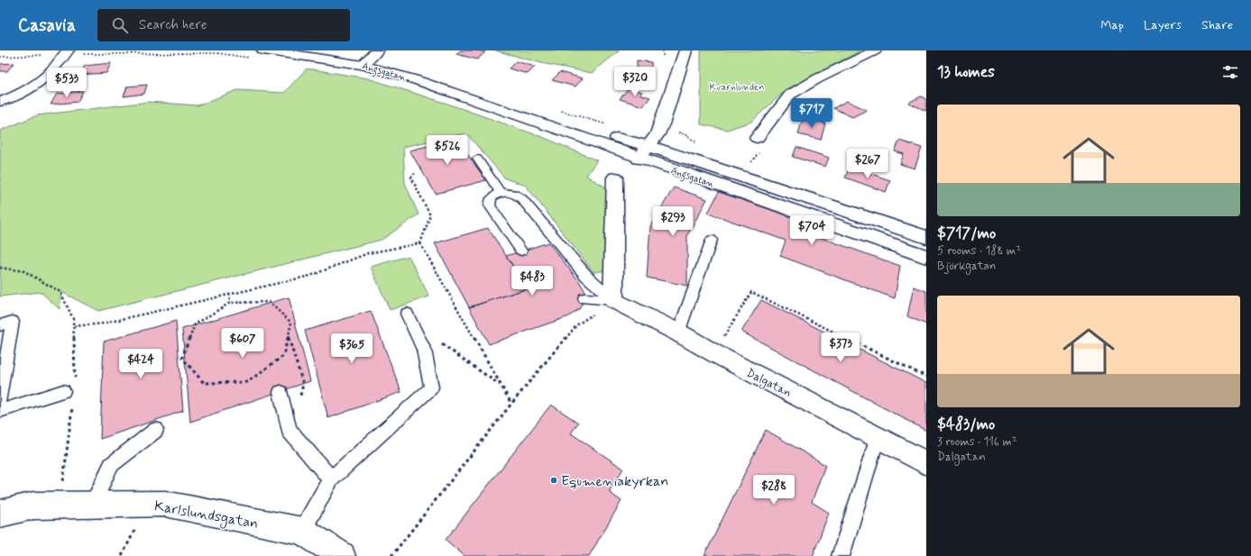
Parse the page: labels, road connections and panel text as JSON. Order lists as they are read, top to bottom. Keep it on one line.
{"streets":{"street":["Ängsgatan","Dalgatan","Karlslundsgatan"]},"parks":["Kvarnlunden"],"places":["Equmeniakyrkan"],"page":{"header":"Casavia","search":"Search here","nav":["Map","Layers","Share"],"heading":"13 homes","price":["$320","$533","$717","$526","$267","$293","$704","$483","$607","$373","$365","$424","$288"],"list":[{"name":"$717/mo","note":"5 rooms · 188 m² · Björkgatan"},{"name":"$483/mo","note":"3 rooms · 116 m² · Dalgatan"}]}}
